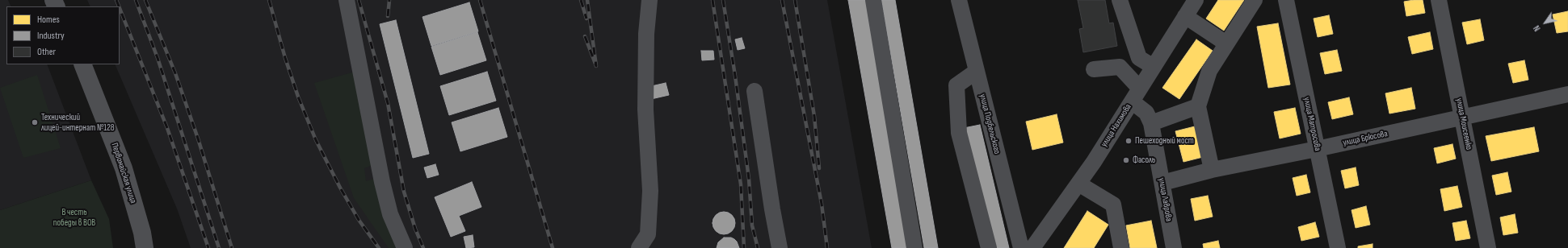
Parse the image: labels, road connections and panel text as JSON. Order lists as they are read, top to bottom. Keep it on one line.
{"streets":{"main road":["Первомайская улица"],"street":["улица Подбельского","улица Матросова","улица Моисеенко","улица Нахимова","улица Брюсова","улица Лаврова"]},"crossings":[["улица Матросова","улица Брюсова"],["улица Моисеенко","улица Брюсова"],["улица Нахимова","улица Лаврова"],["улица Брюсова","улица Лаврова"]],"parks":["В честь победы в ВОВ"],"places":["Технический лицей-интернат №128","Пешеходный мост","Фасоль"],"legend":["Homes","Industry","Other"],"north":"bottom left"}
